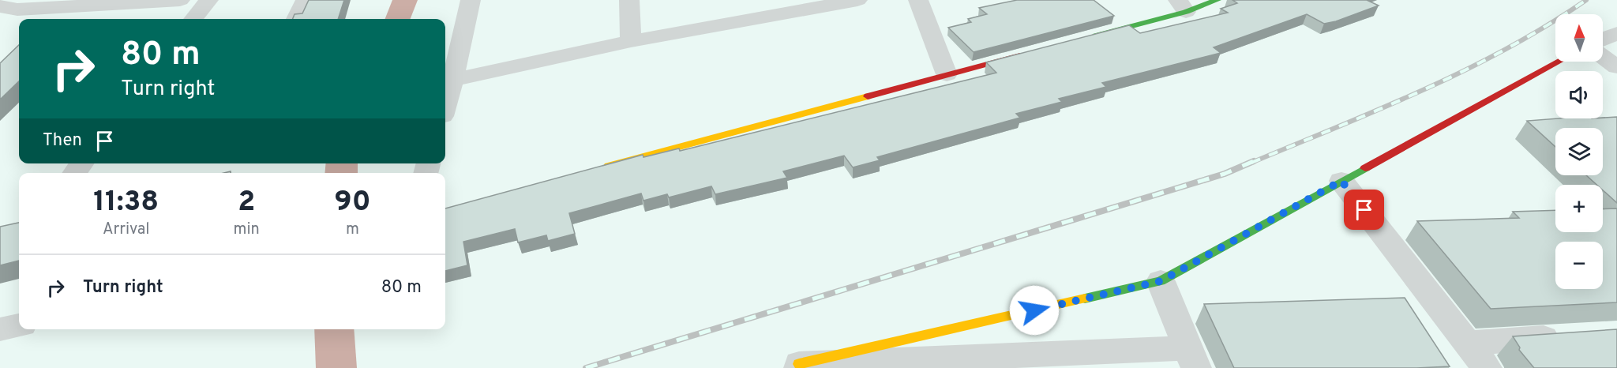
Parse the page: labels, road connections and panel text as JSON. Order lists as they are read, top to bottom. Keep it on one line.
{"north":"top","page":{"map_buttons":["+","−"],"turn":["80 m","Turn right"],"then":"Then","eta":["11:38","Arrival","2","min","90","m"],"list":[{"name":"Turn right","value":"80 m"}]}}
